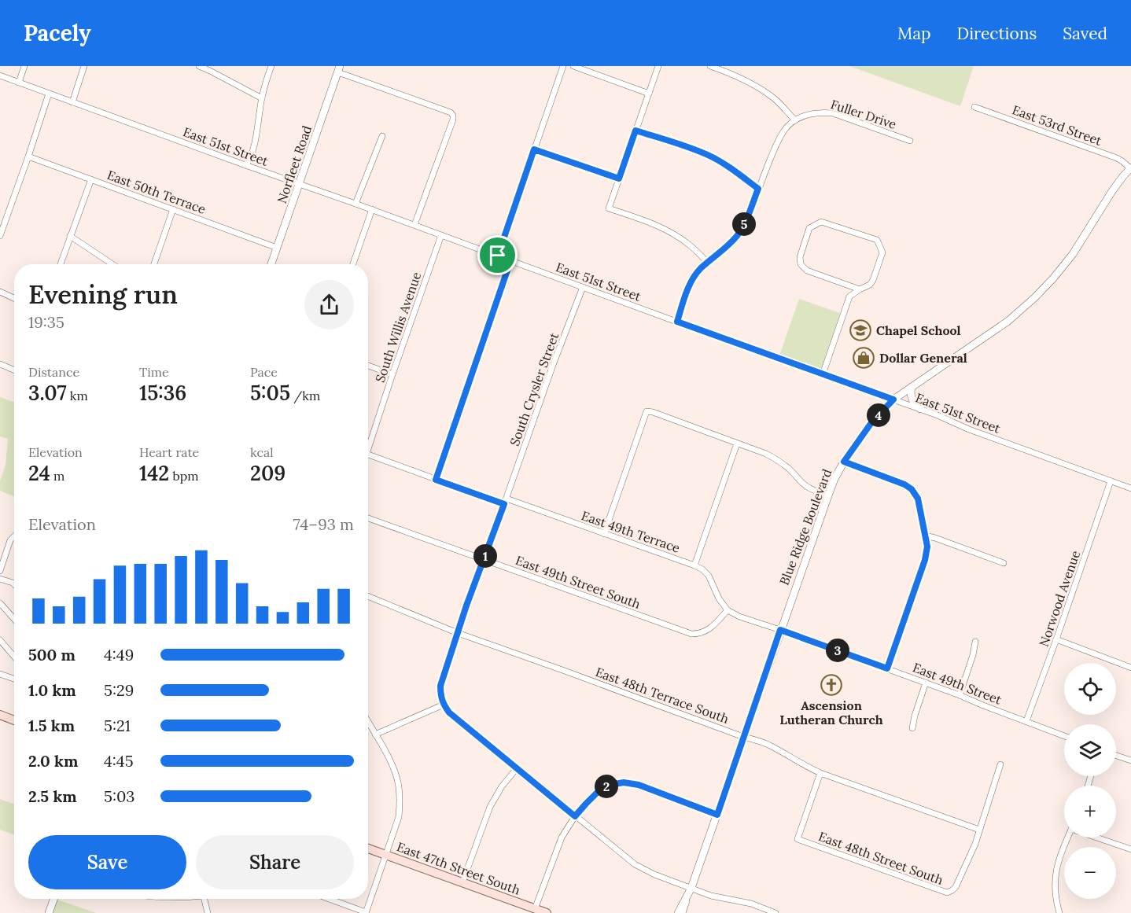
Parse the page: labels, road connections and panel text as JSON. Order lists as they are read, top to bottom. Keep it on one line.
{"streets":{"main road":["East 47th Street South"],"street":["Fuller Drive","East 53rd Street","East 51st Street","Norfleet Road","East 50th Terrace","South Willis Avenue","South Crysler Street","Blue Ridge Boulevard","East 49th Terrace","East 49th Street South","Norwood Avenue","East 49th Street","East 48th Terrace South","East 48th Street South"]},"crossings":[["Fuller Drive","East 51st Street"],["East 53rd Street","Blue Ridge Boulevard"],["East 51st Street","Norfleet Road"],["East 51st Street","South Willis Avenue"],["East 51st Street","South Crysler Street"],["East 51st Street","Blue Ridge Boulevard"],["East 51st Street","Norwood Avenue"],["Norfleet Road","East 50th Terrace"],["South Crysler Street","East 49th Terrace"],["South Crysler Street","East 49th Street South"],["South Crysler Street","East 48th Terrace South"],["Blue Ridge Boulevard","East 49th Street"],["Blue Ridge Boulevard","East 48th Terrace South"],["East 49th Terrace","East 49th Street South"],["East 49th Terrace","East 49th Street"],["East 49th Street South","East 49th Street"],["Norwood Avenue","East 49th Street"],["East 48th Terrace South","East 48th Street South"]],"places":{"school or university":["Chapel School"],"shop":["Dollar General"],"church":["Ascension Lutheran Church"]},"page":{"header":"Pacely","nav":["Map","Directions","Saved"],"pins":["5","4","1","3","2"],"heading":["Evening run","19:35"],"stats":[["Distance","3.07 km"],["Time","15:36"],["Pace","5:05 /km"],["Elevation","24 m"],["Heart rate","142 bpm"],["kcal","209"]],"chart":["Elevation","74–93 m"],"list":[{"name":"500 m","note":"4:49"},{"name":"1.0 km","note":"5:29"},{"name":"1.5 km","note":"5:21"},{"name":"2.0 km","note":"4:45"},{"name":"2.5 km","note":"5:03"}],"map_buttons":["+","−"],"buttons":["Save","Share"]}}
